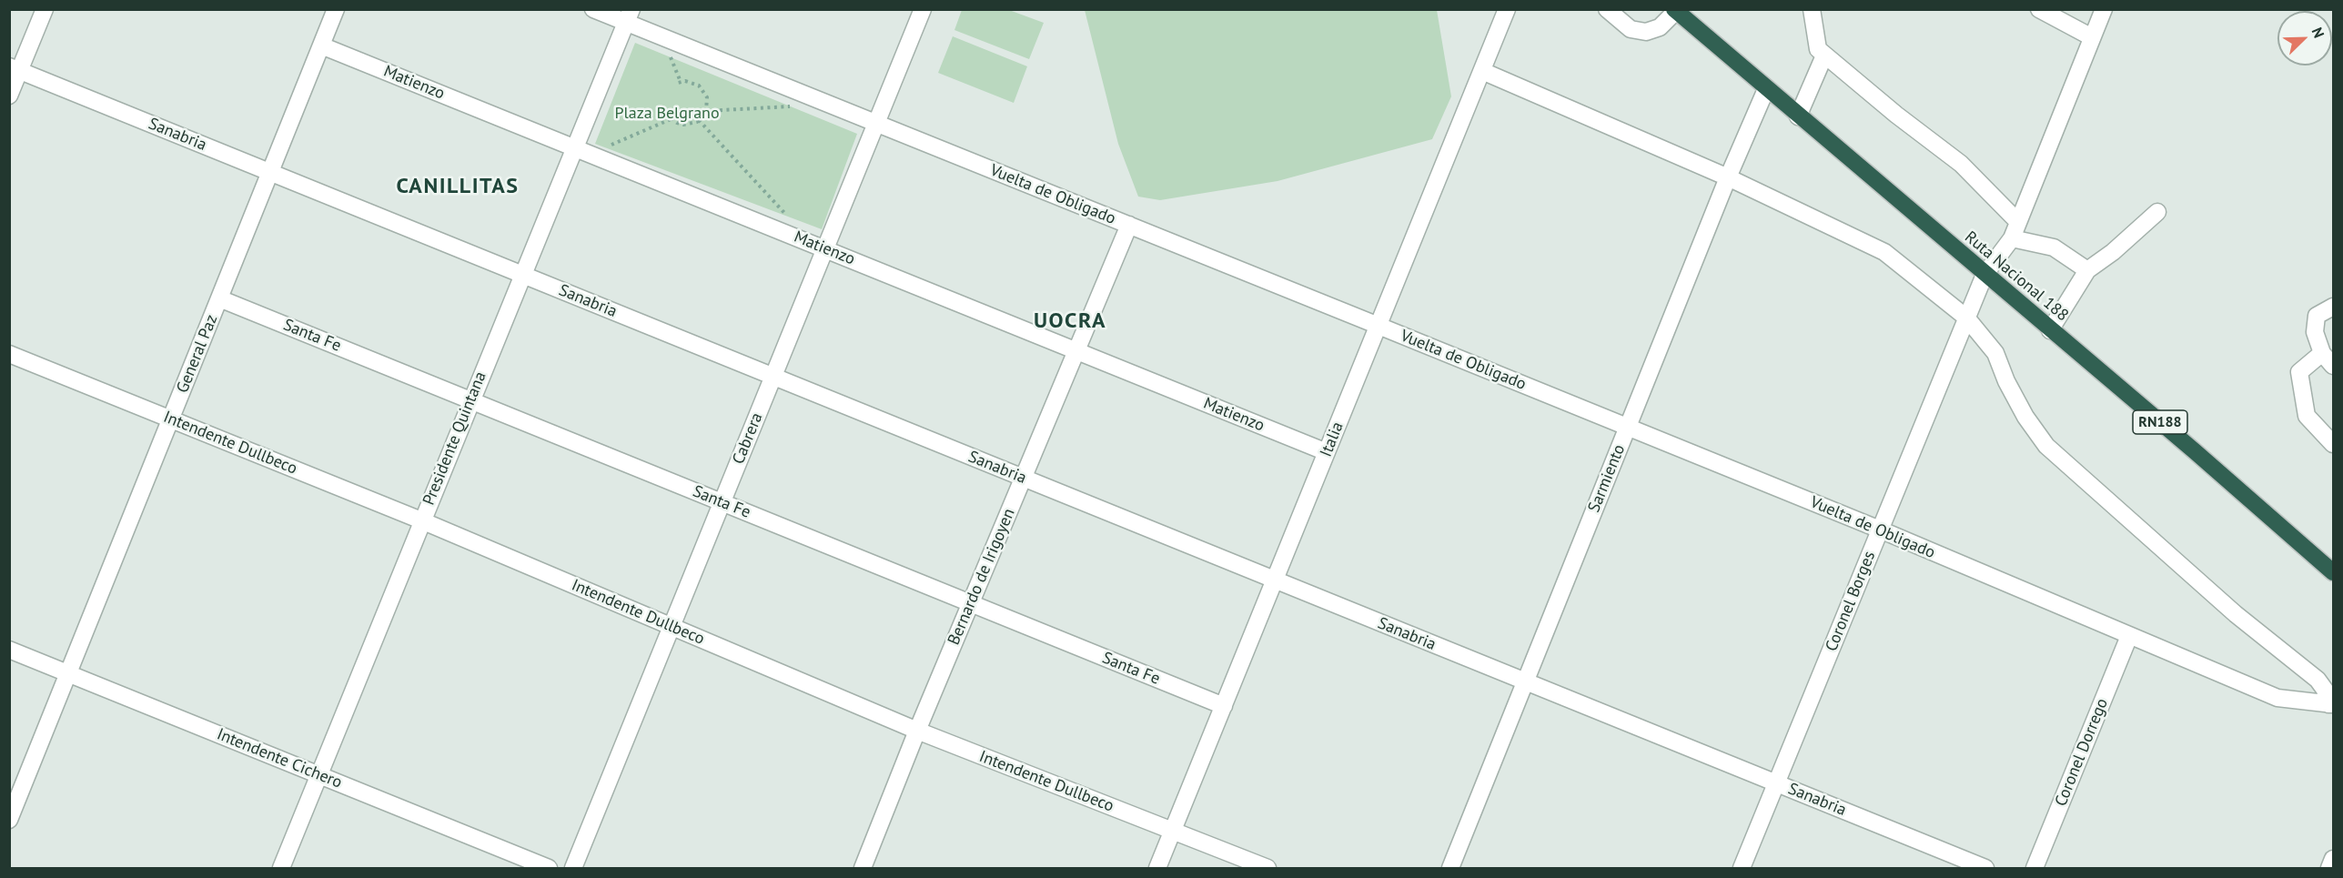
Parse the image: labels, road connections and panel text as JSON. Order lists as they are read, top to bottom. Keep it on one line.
{"streets":{"highway":["Ruta Nacional 188","RN188"],"street":["Matienzo","Sanabria","Vuelta de Obligado","Santa Fe","General Paz","Presidente Quintana","Cabrera","Italia","Intendente Dullbeco","Sarmiento","Bernardo de Irigoyen","Coronel Borges","Coronel Dorrego","Intendente Cichero"]},"crossings":[["Matienzo","General Paz"],["Matienzo","Presidente Quintana"],["Matienzo","Cabrera"],["Matienzo","Italia"],["Matienzo","Bernardo de Irigoyen"],["Sanabria","General Paz"],["Sanabria","Presidente Quintana"],["Sanabria","Cabrera"],["Sanabria","Italia"],["Sanabria","Sarmiento"],["Sanabria","Bernardo de Irigoyen"],["Sanabria","Coronel Borges"],["Vuelta de Obligado","Presidente Quintana"],["Vuelta de Obligado","Cabrera"],["Vuelta de Obligado","Italia"],["Vuelta de Obligado","Sarmiento"],["Vuelta de Obligado","Bernardo de Irigoyen"],["Vuelta de Obligado","Coronel Borges"],["Vuelta de Obligado","Coronel Dorrego"],["Ruta Nacional 188","Sarmiento"],["Ruta Nacional 188","Coronel Borges"],["Santa Fe","General Paz"],["Santa Fe","Presidente Quintana"],["Santa Fe","Cabrera"],["Santa Fe","Italia"],["Santa Fe","Bernardo de Irigoyen"],["General Paz","Intendente Dullbeco"],["General Paz","Intendente Cichero"],["Presidente Quintana","Intendente Dullbeco"],["Presidente Quintana","Intendente Cichero"],["Cabrera","Intendente Dullbeco"],["Italia","Intendente Dullbeco"],["Intendente Dullbeco","Bernardo de Irigoyen"]],"districts":["CANILLITAS","UOCRA"],"parks":["Plaza Belgrano"],"north":"top right"}
